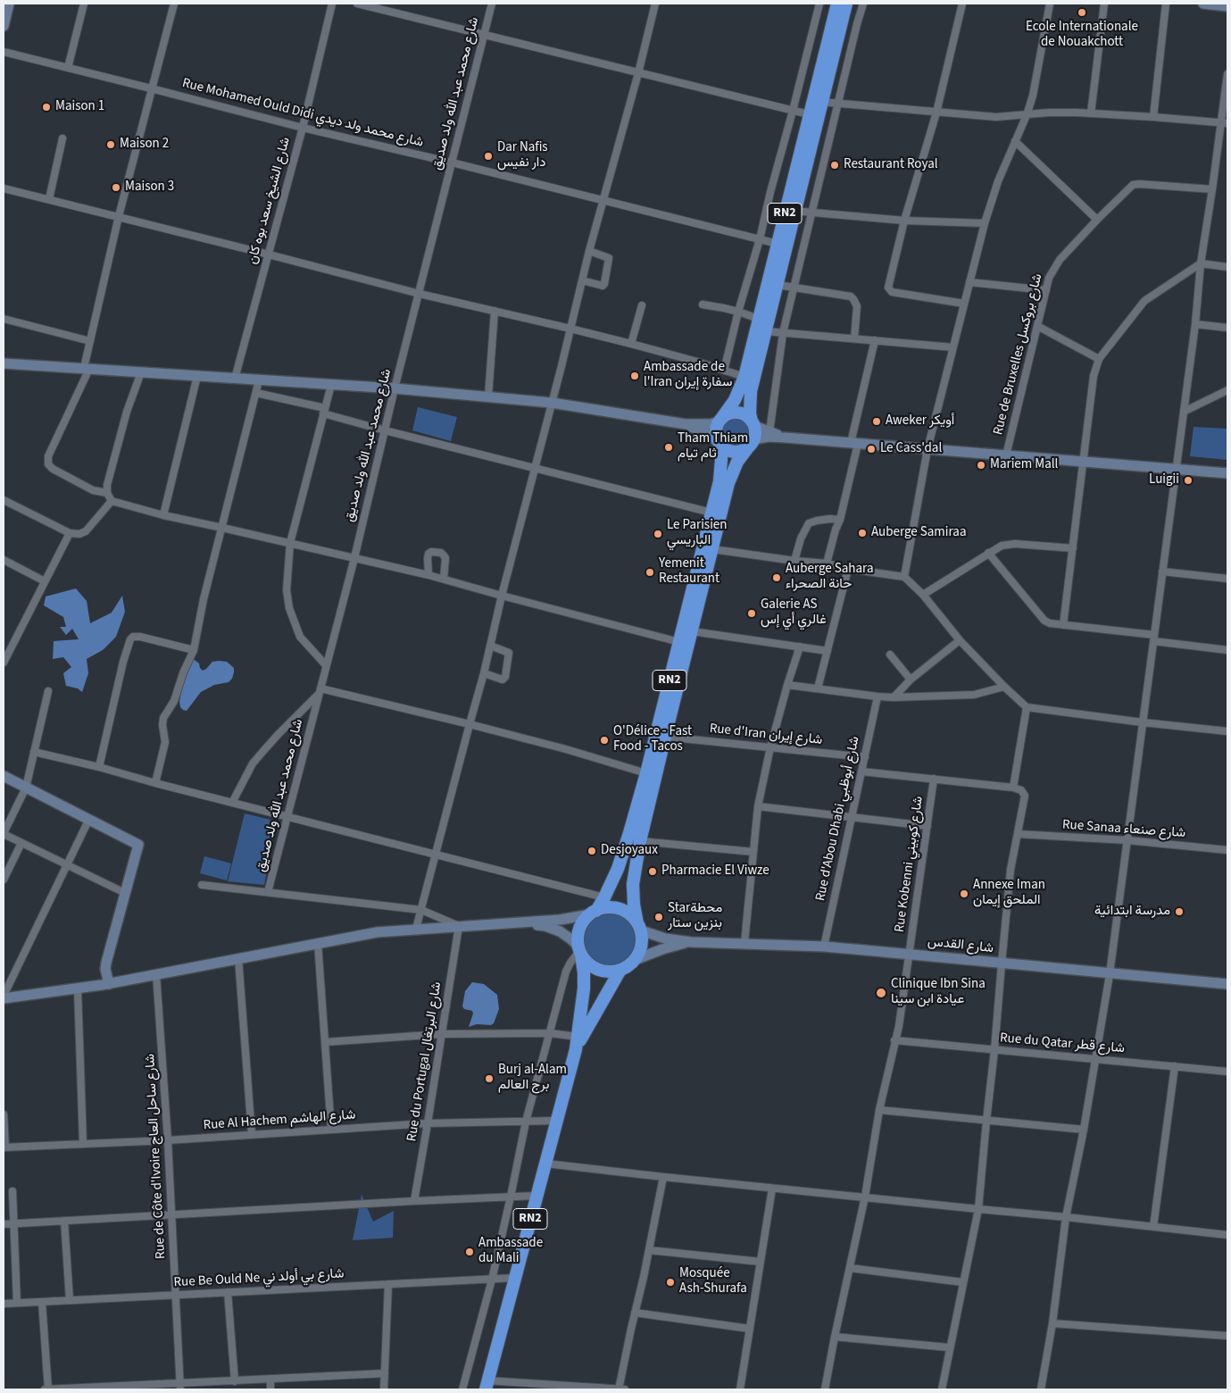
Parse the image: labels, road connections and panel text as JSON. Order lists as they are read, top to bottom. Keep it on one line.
{"streets":{"highway":["RN2"],"street":["شارع محمد عبد الله ولد صديق","Rue Mohamed Ould Didi شارع محمد ولد ديدي","شارع الشيخ سعد بوه كان","Rue de Bruxelles شارع بروكسل","Rue d'Iran شارع إيران","Rue d'Abou Dhabi شارع أبوظبي","Rue Sanaa شارع صنعاء","Rue Kobenni شارع كوبيني","شارع القدس","Rue du Qatar شارع قطر","Rue du Portugal شارع البرتغال","Rue Al Hachem شارع الهاشم","Rue de Côte d'Ivoire شارع ساحل العاج","Rue Be Ould Ne شارع بي أولد ني"]},"crossings":[["شارع محمد عبد الله ولد صديق","Rue Mohamed Ould Didi شارع محمد ولد ديدي"],["Rue Mohamed Ould Didi شارع محمد ولد ديدي","شارع الشيخ سعد بوه كان"],["Rue Mohamed Ould Didi شارع محمد ولد ديدي","RN2"],["RN2","Rue d'Iran شارع إيران"],["RN2","Rue Al Hachem شارع الهاشم"],["RN2","Rue Be Ould Ne شارع بي أولد ني"],["Rue d'Iran شارع إيران","Rue d'Abou Dhabi شارع أبوظبي"],["Rue d'Abou Dhabi شارع أبوظبي","شارع القدس"],["Rue Kobenni شارع كوبيني","شارع القدس"],["Rue Kobenni شارع كوبيني","Rue du Qatar شارع قطر"],["Rue du Portugal شارع البرتغال","Rue Al Hachem شارع الهاشم"],["Rue Al Hachem شارع الهاشم","Rue de Côte d'Ivoire شارع ساحل العاج"],["Rue de Côte d'Ivoire شارع ساحل العاج","Rue Be Ould Ne شارع بي أولد ني"]],"places":["Ecole Internationale de Nouakchott","Maison 1","Maison 2","Dar Nafis دار نفيس","Restaurant Royal","Maison 3","Ambassade de l'Iran سفارة إيران","Aweker أويكر","Tham Thiam ثام تيام","Le Cass'dal","Mariem Mall","Luigii","Auberge Samiraa","Le Parisien الباريسي","Yemenit Restaurant","Auberge Sahara حانة الصحراء","Galerie AS غالري أي إس","O'Délice - Fast Food - Tacos","Desjoyaux","Pharmacie El Viwze","Annexe Iman الملحق إيمان","مدرسة ابتدائية","Starمحطة بنزين ستار","Clinique Ibn Sina عيادة ابن سينا","Burj al-Alam برج العالم","Ambassade du Mali","Mosquée Ash-Shurafa"]}
